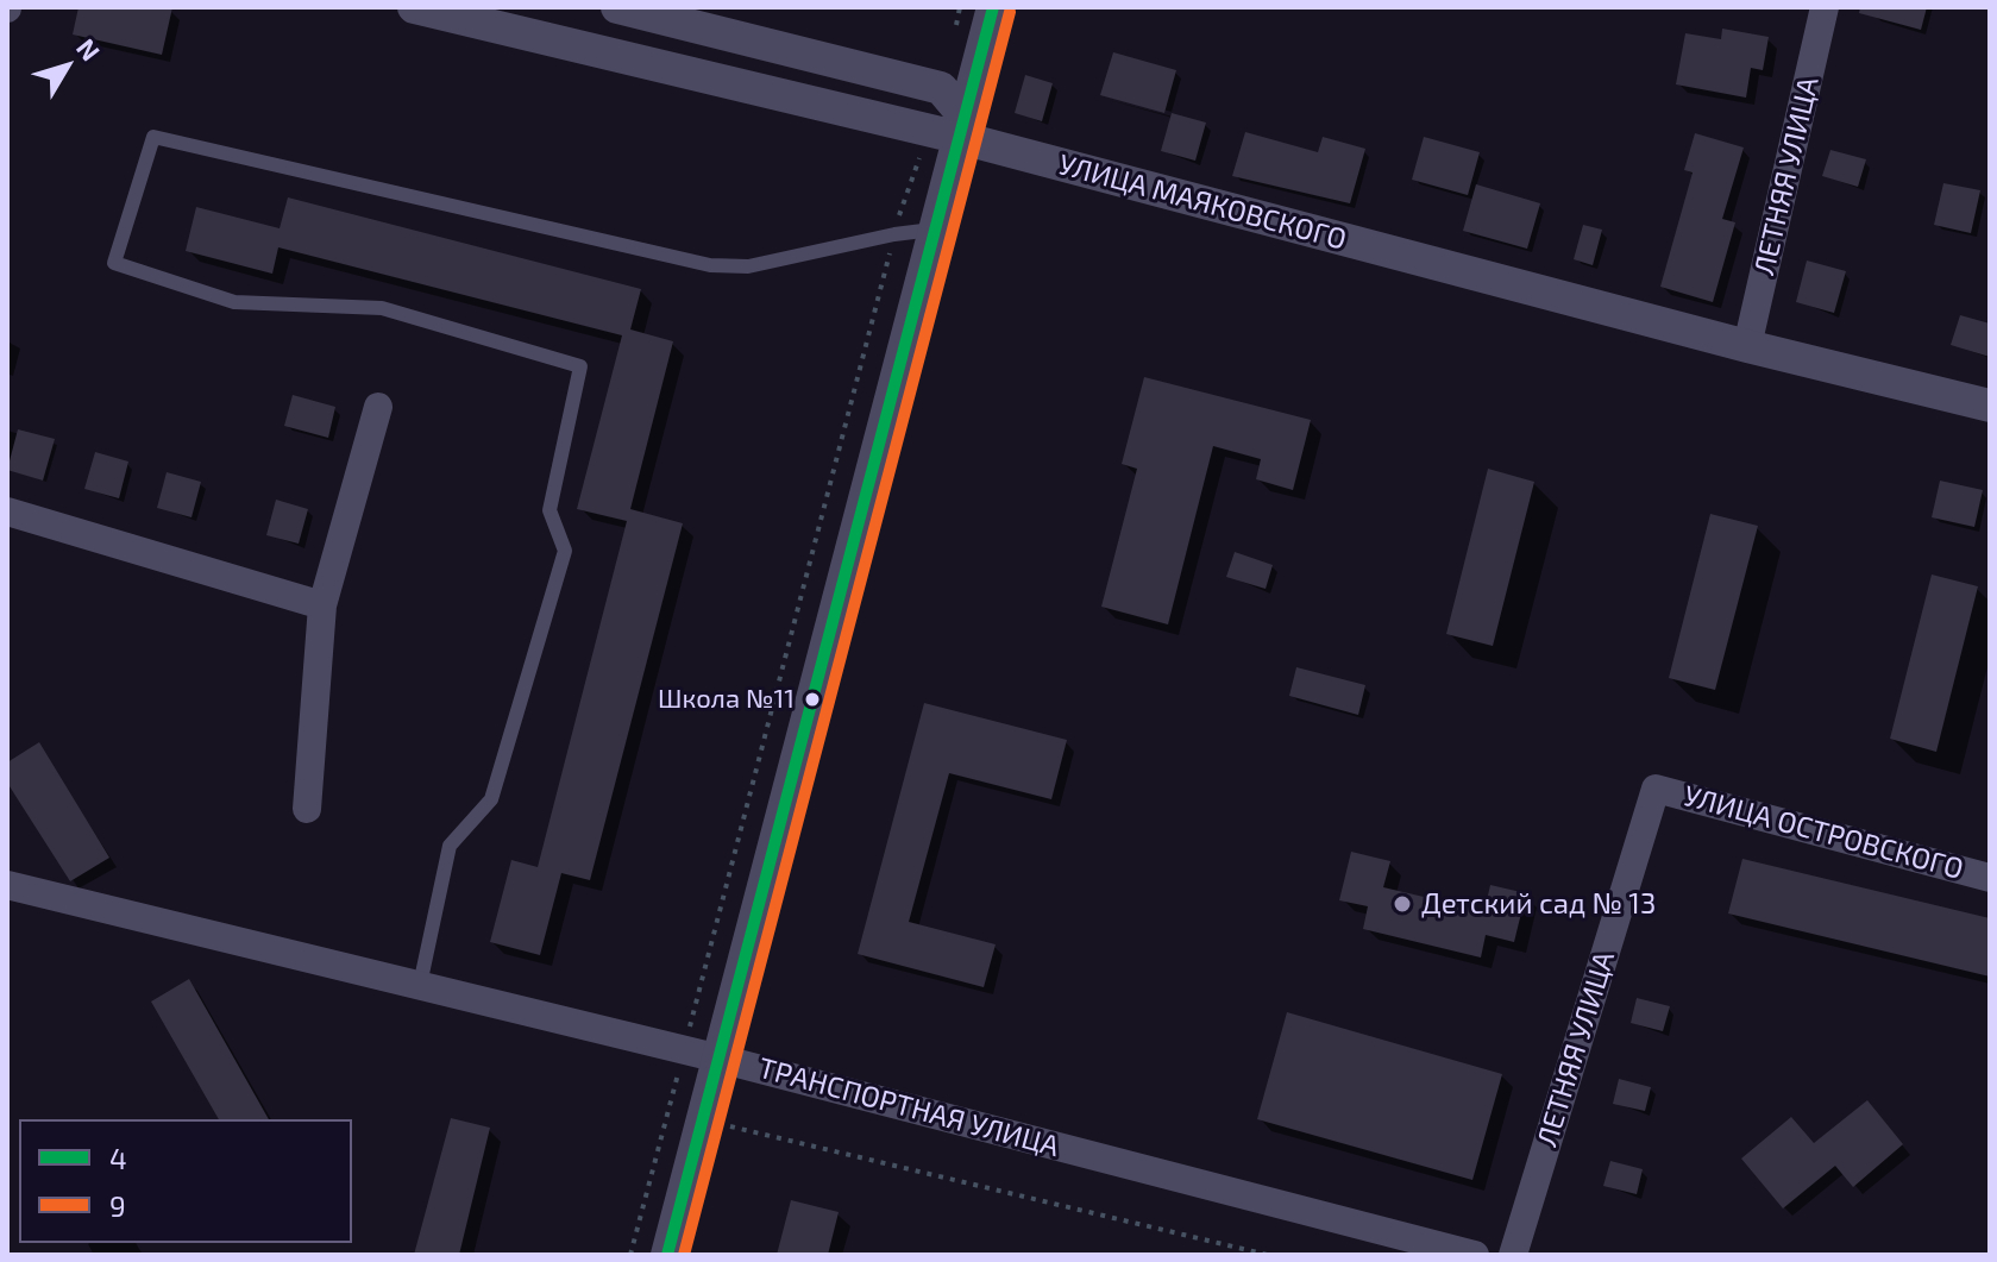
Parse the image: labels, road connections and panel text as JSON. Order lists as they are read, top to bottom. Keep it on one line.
{"streets":{"street":["ЛЕТНЯЯ УЛИЦА","УЛИЦА МАЯКОВСКОГО","УЛИЦА ОСТРОВСКОГО","ТРАНСПОРТНАЯ УЛИЦА"]},"crossings":[["ЛЕТНЯЯ УЛИЦА","УЛИЦА МАЯКОВСКОГО"],["ЛЕТНЯЯ УЛИЦА","УЛИЦА ОСТРОВСКОГО"]],"places":["Школа №11","Детский сад № 13"],"lines":["transit line 4","transit line 9"],"legend":["4","9"],"north":"top right"}
